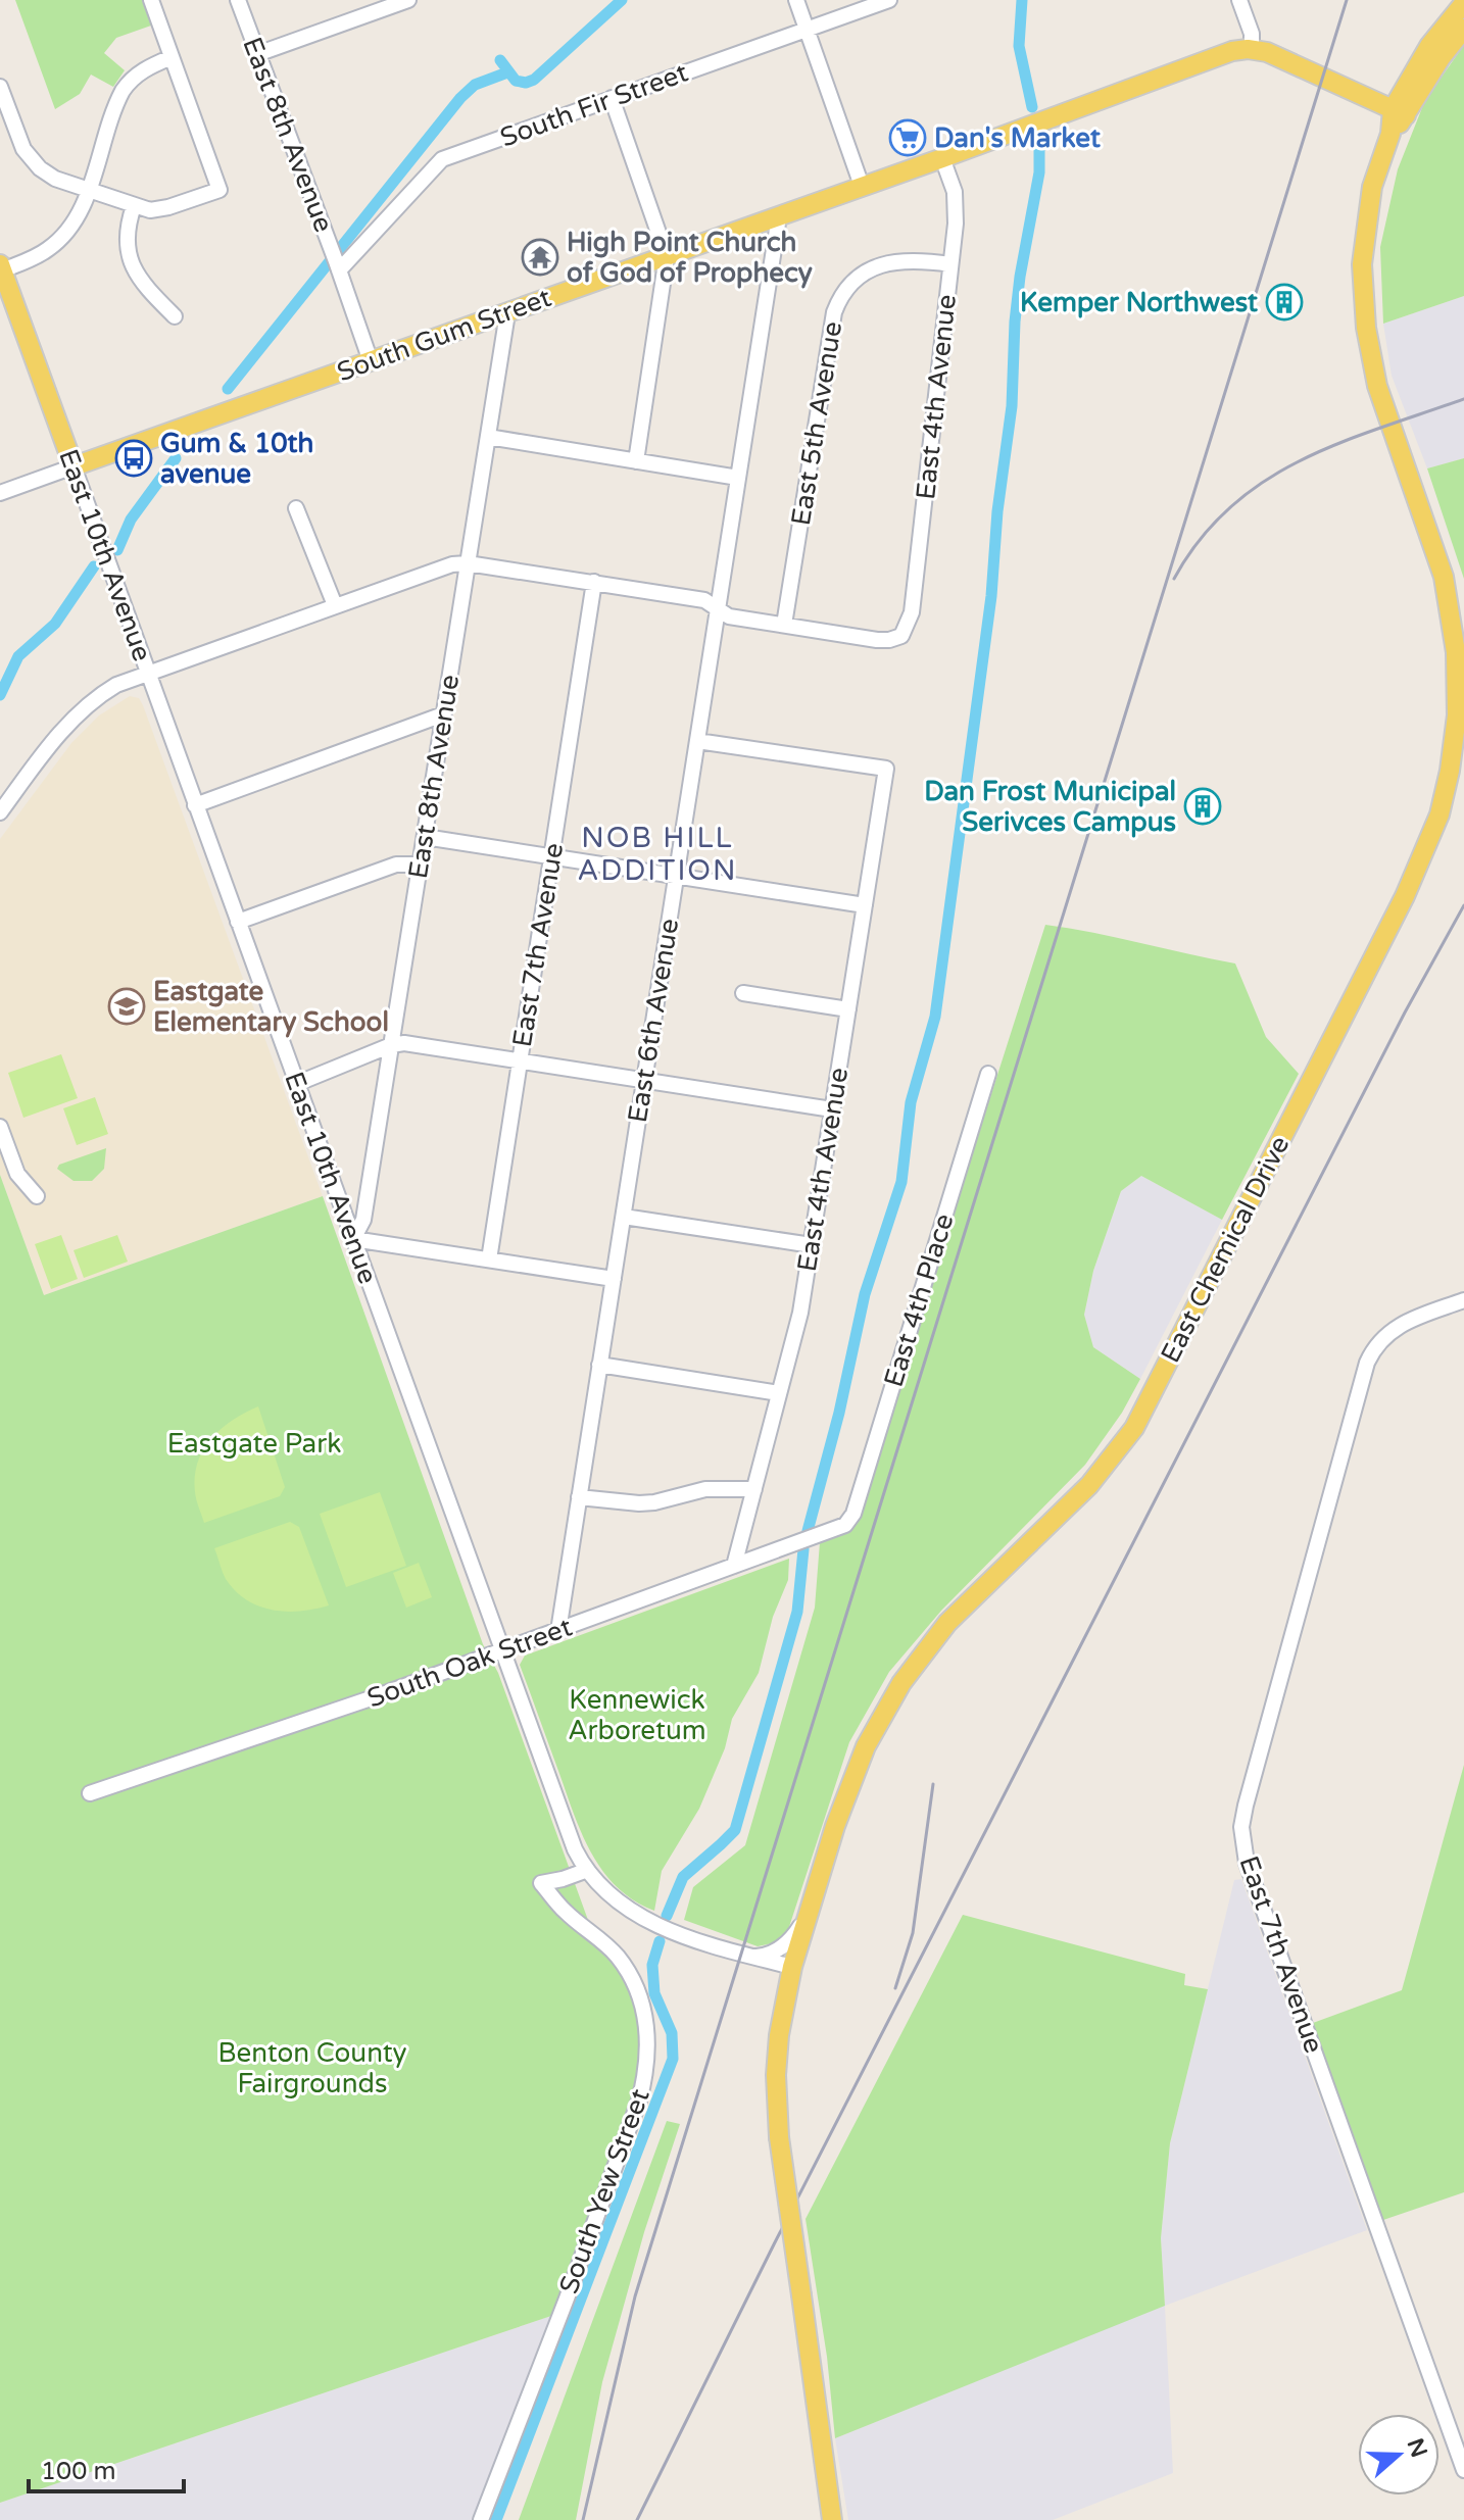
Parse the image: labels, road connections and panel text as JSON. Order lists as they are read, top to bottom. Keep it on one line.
{"streets":{"main road":["South Gum Street","East 10th Avenue","East Chemical Drive"],"street":["South Fir Street","East 8th Avenue","East 4th Avenue","East 5th Avenue","East 7th Avenue","East 6th Avenue","East 4th Place","South Oak Street","South Yew Street"]},"crossings":[["South Fir Street","East 8th Avenue"],["East 8th Avenue","South Gum Street"],["East 8th Avenue","East 10th Avenue"],["South Gum Street","East 4th Avenue"],["South Gum Street","East 10th Avenue"],["South Gum Street","East 6th Avenue"],["East 4th Avenue","East 5th Avenue"],["East 4th Avenue","East 6th Avenue"],["East 4th Avenue","South Oak Street"],["East 10th Avenue","East Chemical Drive"],["East 10th Avenue","South Oak Street"],["East 10th Avenue","South Yew Street"],["East 6th Avenue","South Oak Street"],["East 4th Place","South Oak Street"]],"districts":["NOB HILL ADDITION"],"parks":["Eastgate Park","Kennewick Arboretum","Benton County Fairgrounds"],"places":{"supermarket":["Dan's Market"],"temple":["High Point Church of God of Prophecy"],"building":["Kemper Northwest","Dan Frost Municipal Serivces Campus"],"bus stop":["Gum & 10th avenue"],"school or university":["Eastgate Elementary School"]},"scale_bar":"100 m","north":"right"}
